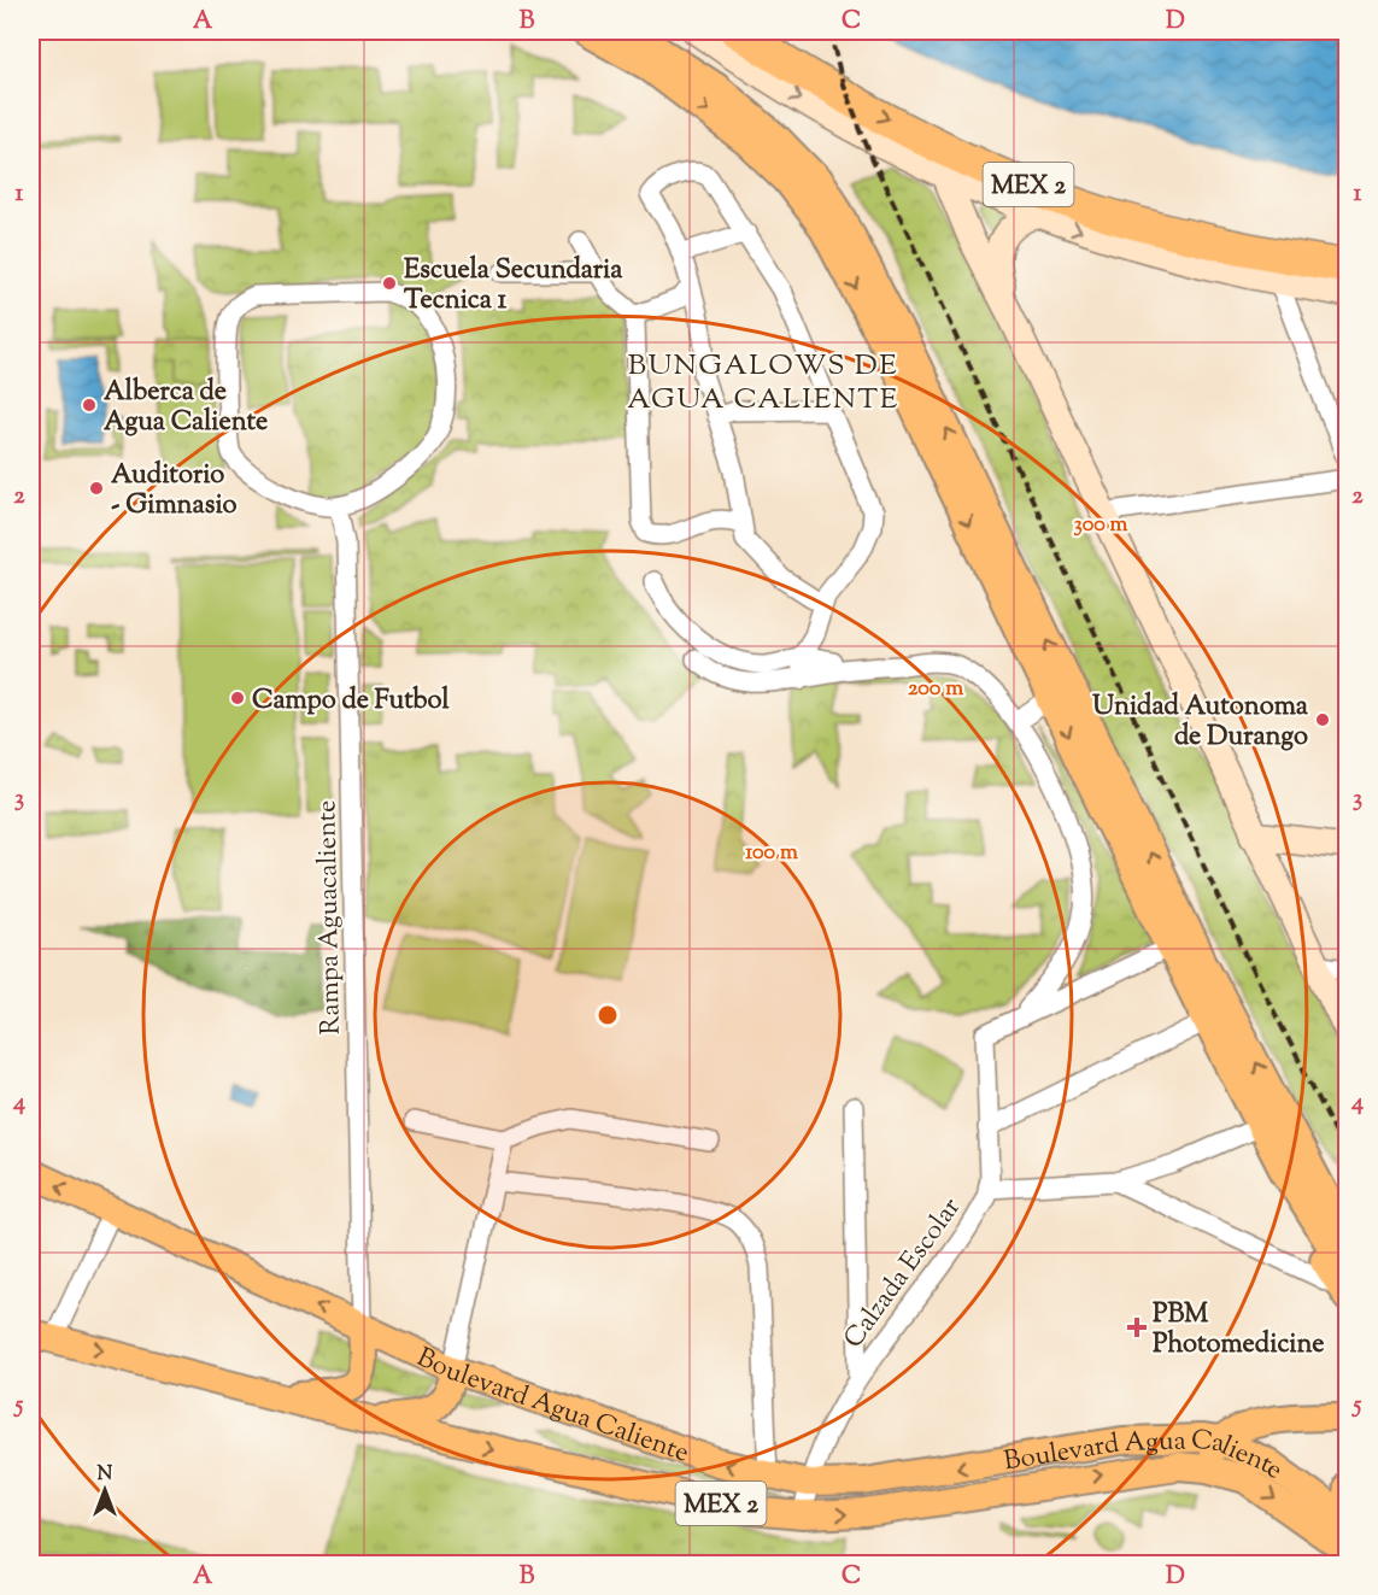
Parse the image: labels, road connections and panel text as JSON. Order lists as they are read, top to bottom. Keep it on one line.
{"streets":{"highway":["MEX 2"],"main road":["Boulevard Agua Caliente"],"street":["Rampa Aguacaliente","Calzada Escolar"]},"crossings":[["Rampa Aguacaliente","Boulevard Agua Caliente"],["Calzada Escolar","Boulevard Agua Caliente"]],"districts":["BUNGALOWS DE AGUA CALIENTE"],"places":{"other":["Escuela Secundaria Tecnica 1","Alberca de Agua Caliente","Auditorio - Gimnasio","Campo de Futbol","Unidad Autonoma de Durango"],"health":["PBM Photomedicine"]},"north":"top","grid":{"columns":["A","B","C","D"],"rows":["1","2","3","4","5"]},"rings":["300 m","200 m","100 m"]}
